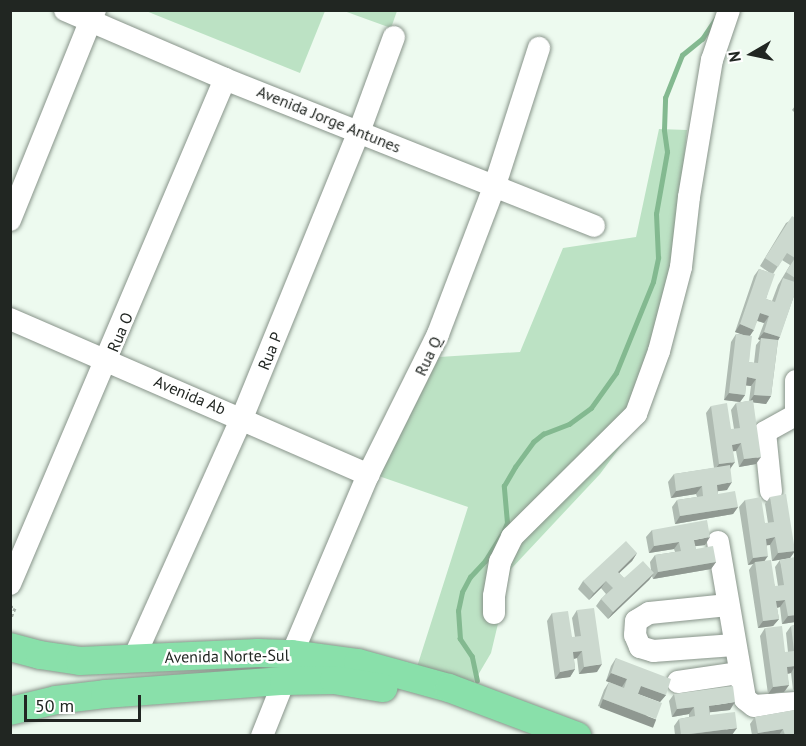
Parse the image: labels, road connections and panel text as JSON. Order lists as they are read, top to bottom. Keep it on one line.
{"streets":{"main road":["Avenida Norte-Sul"],"street":["Avenida Jorge Antunes","Rua O","Rua P","Rua Q","Avenida Ab"]},"crossings":[["Avenida Jorge Antunes","Rua O"],["Avenida Jorge Antunes","Rua P"],["Avenida Jorge Antunes","Rua Q"],["Rua O","Avenida Ab"],["Rua P","Avenida Ab"],["Rua P","Avenida Norte-Sul"],["Rua Q","Avenida Ab"],["Rua Q","Avenida Norte-Sul"]],"scale_bar":"50 m","north":"left"}
